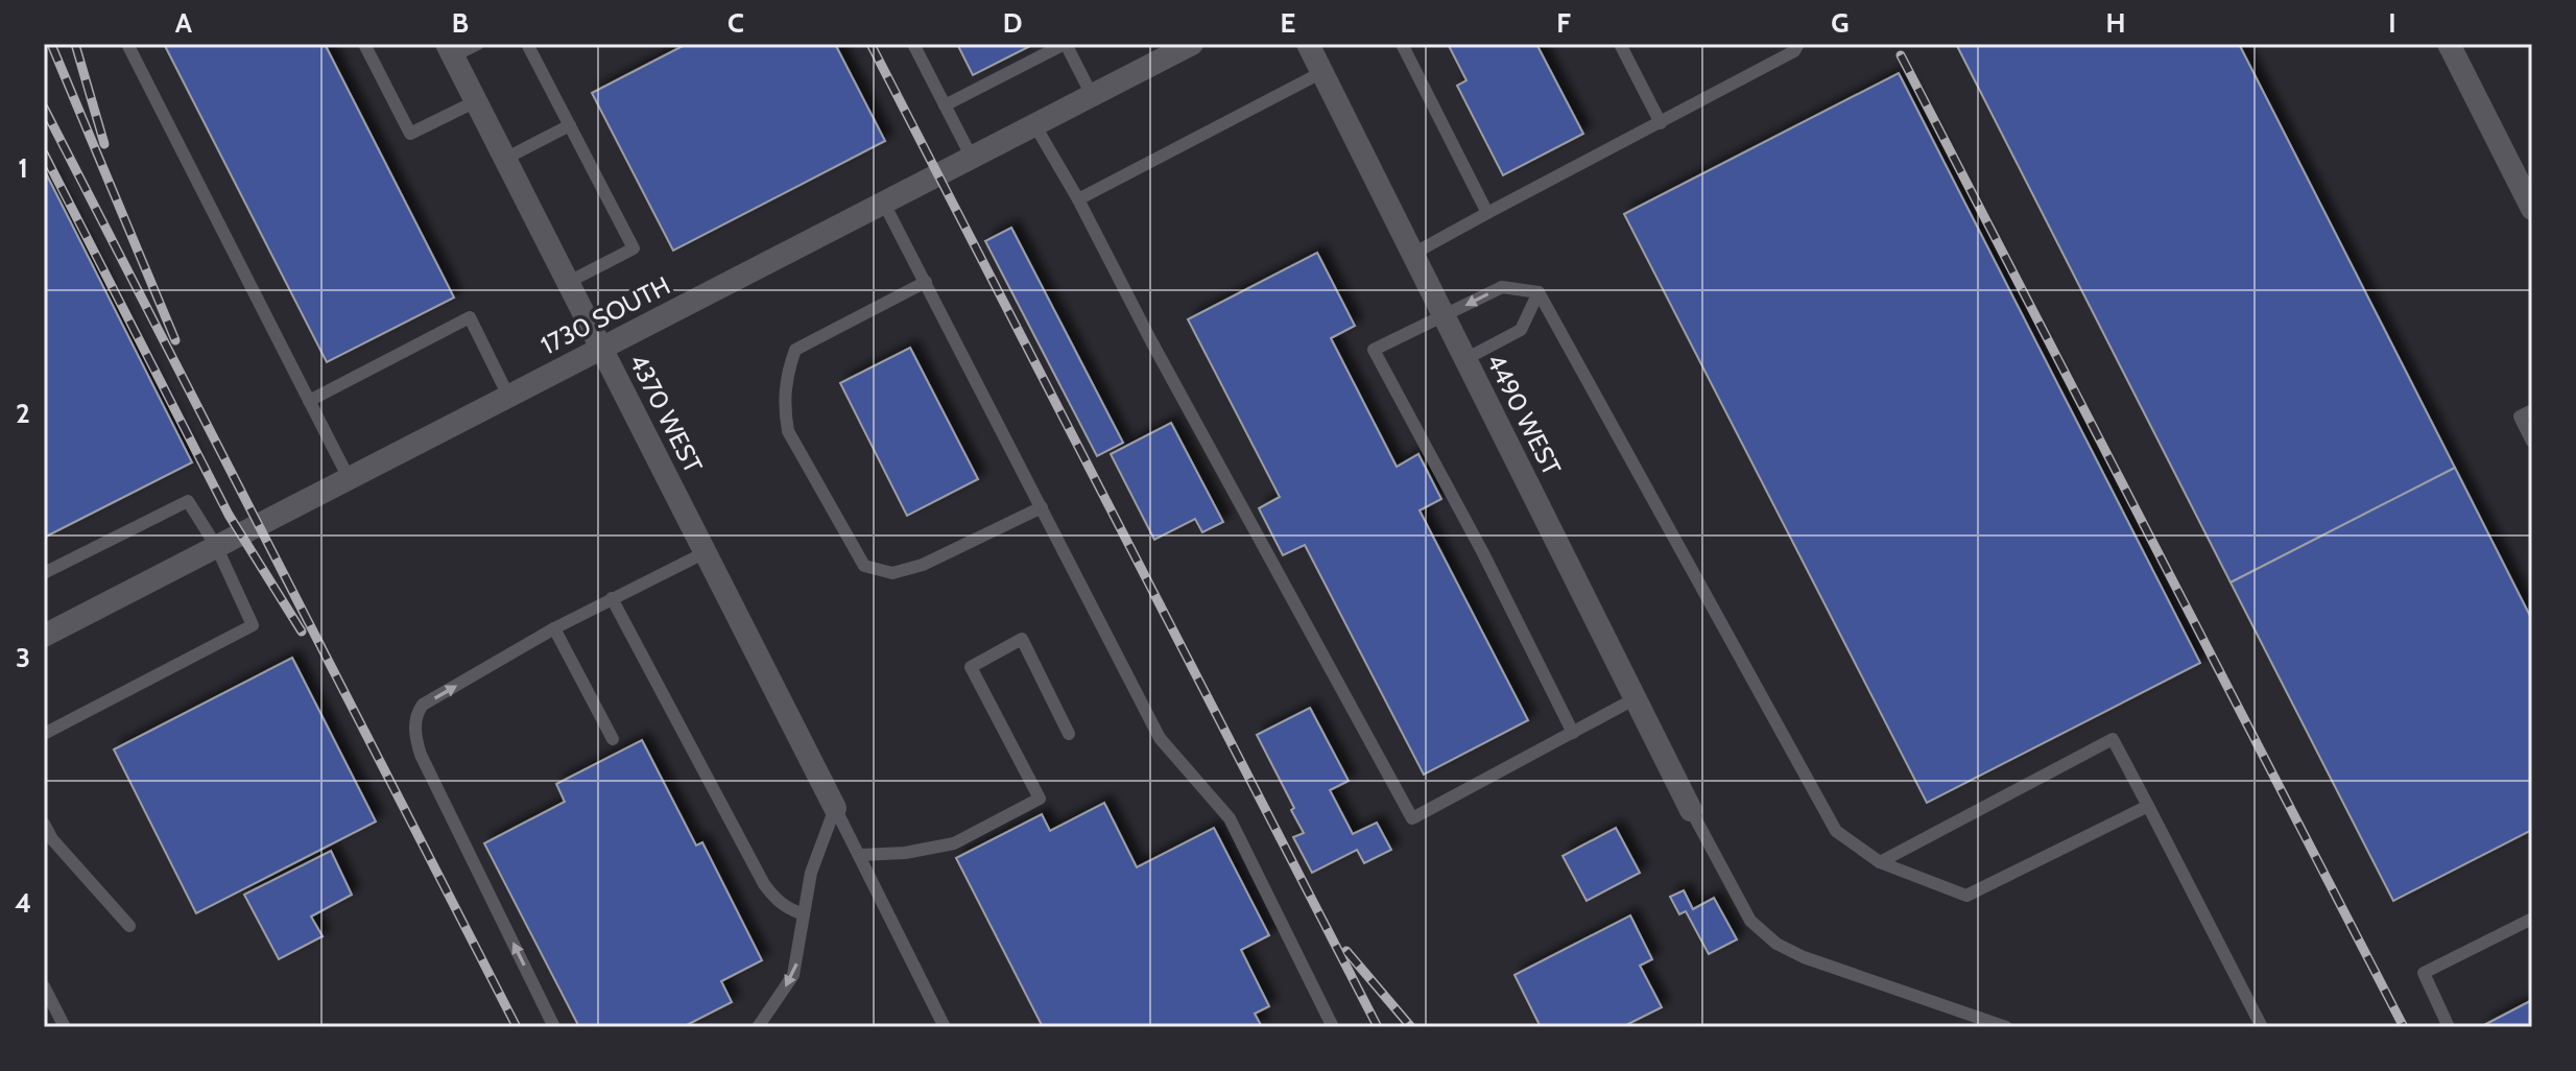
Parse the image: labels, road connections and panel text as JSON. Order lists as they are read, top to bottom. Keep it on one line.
{"streets":{"street":["1730 SOUTH","4370 WEST","4490 WEST"]},"crossings":[["1730 SOUTH","4370 WEST"]],"grid":{"columns":["A","B","C","D","E","F","G","H","I"],"rows":["1","2","3","4"]}}
